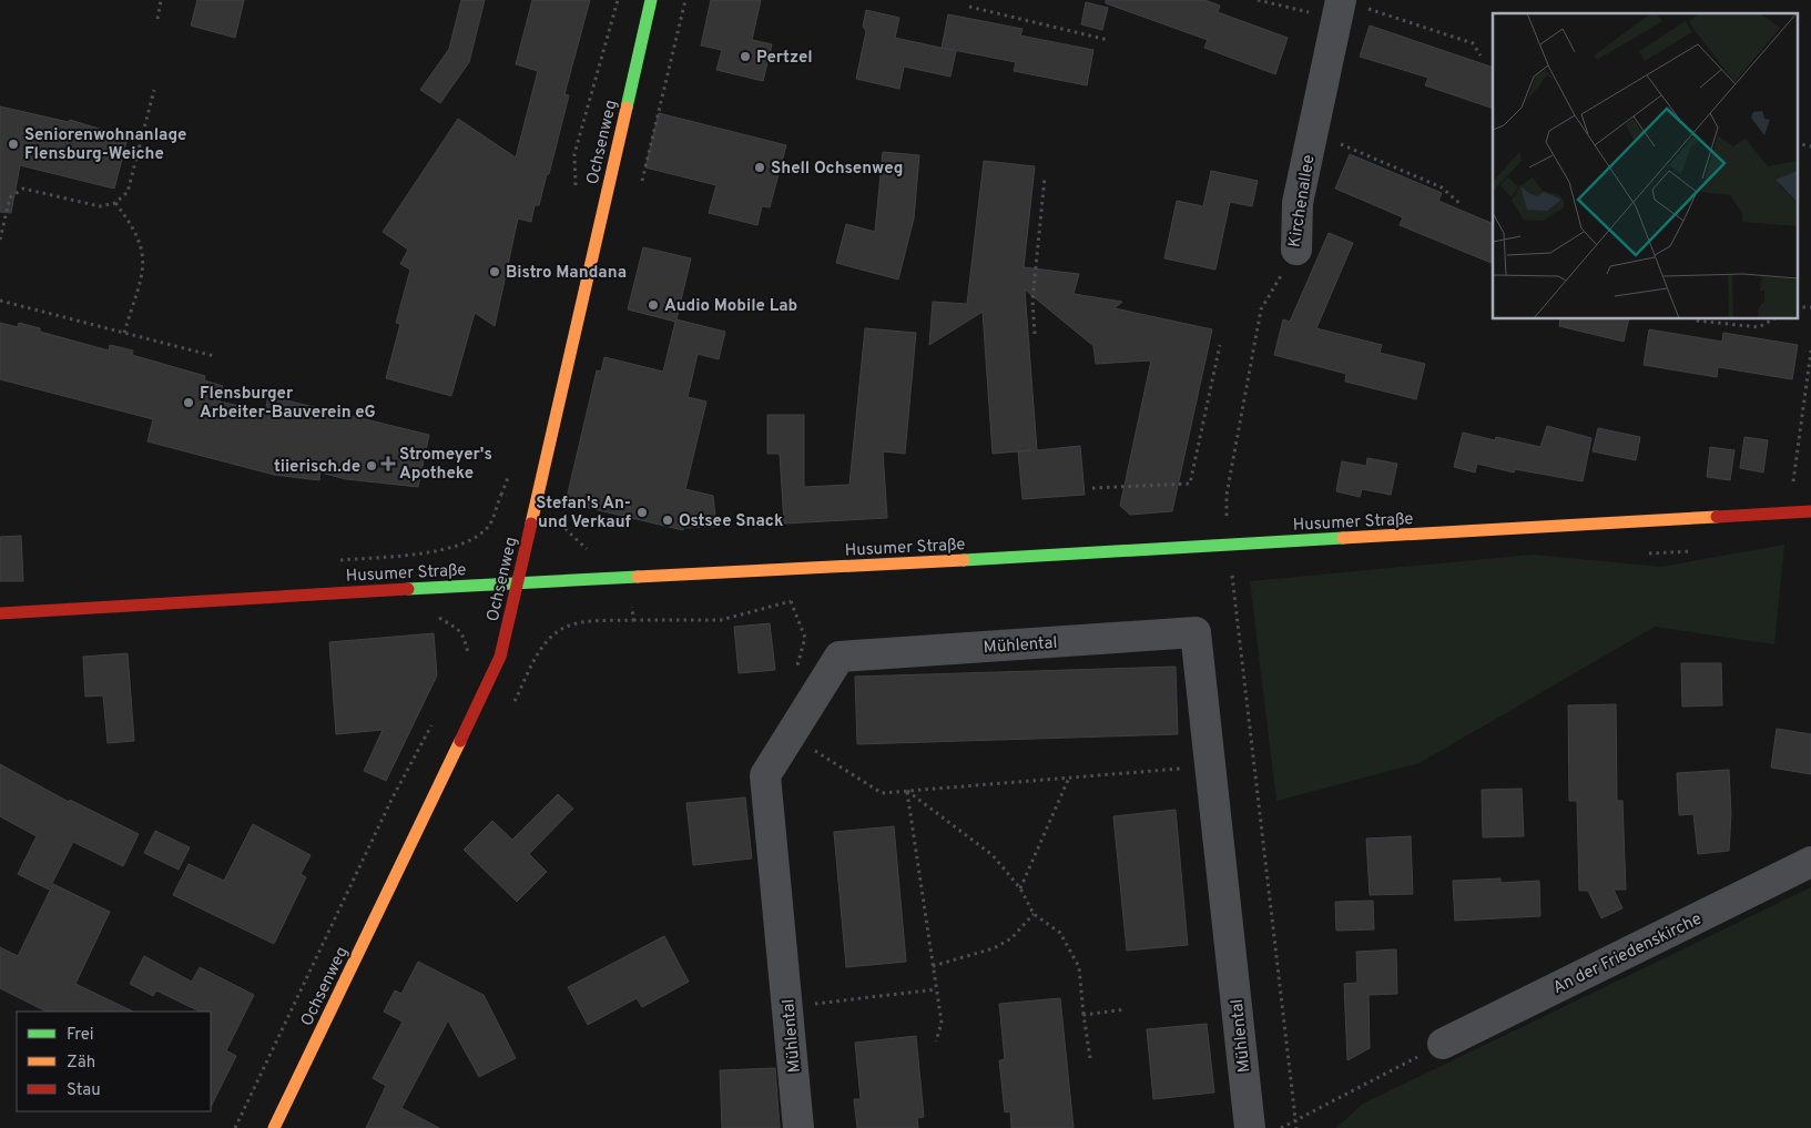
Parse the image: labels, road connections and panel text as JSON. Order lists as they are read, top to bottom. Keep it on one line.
{"streets":{"main road":["Ochsenweg","Husumer Straße"],"street":["Kirchenallee","Mühlental","An der Friedenskirche"]},"crossings":[["Ochsenweg","Husumer Straße"]],"places":{"other":["Pertzel","Seniorenwohnanlage Flensburg-Weiche","Shell Ochsenweg","Bistro Mandana","Audio Mobile Lab","Flensburger Arbeiter-Bauverein eG","tiierisch.de","Stefan's An- und Verkauf","Ostsee Snack"],"health":["Stromeyer's Apotheke"]},"legend":["Frei","Zäh","Stau"]}
